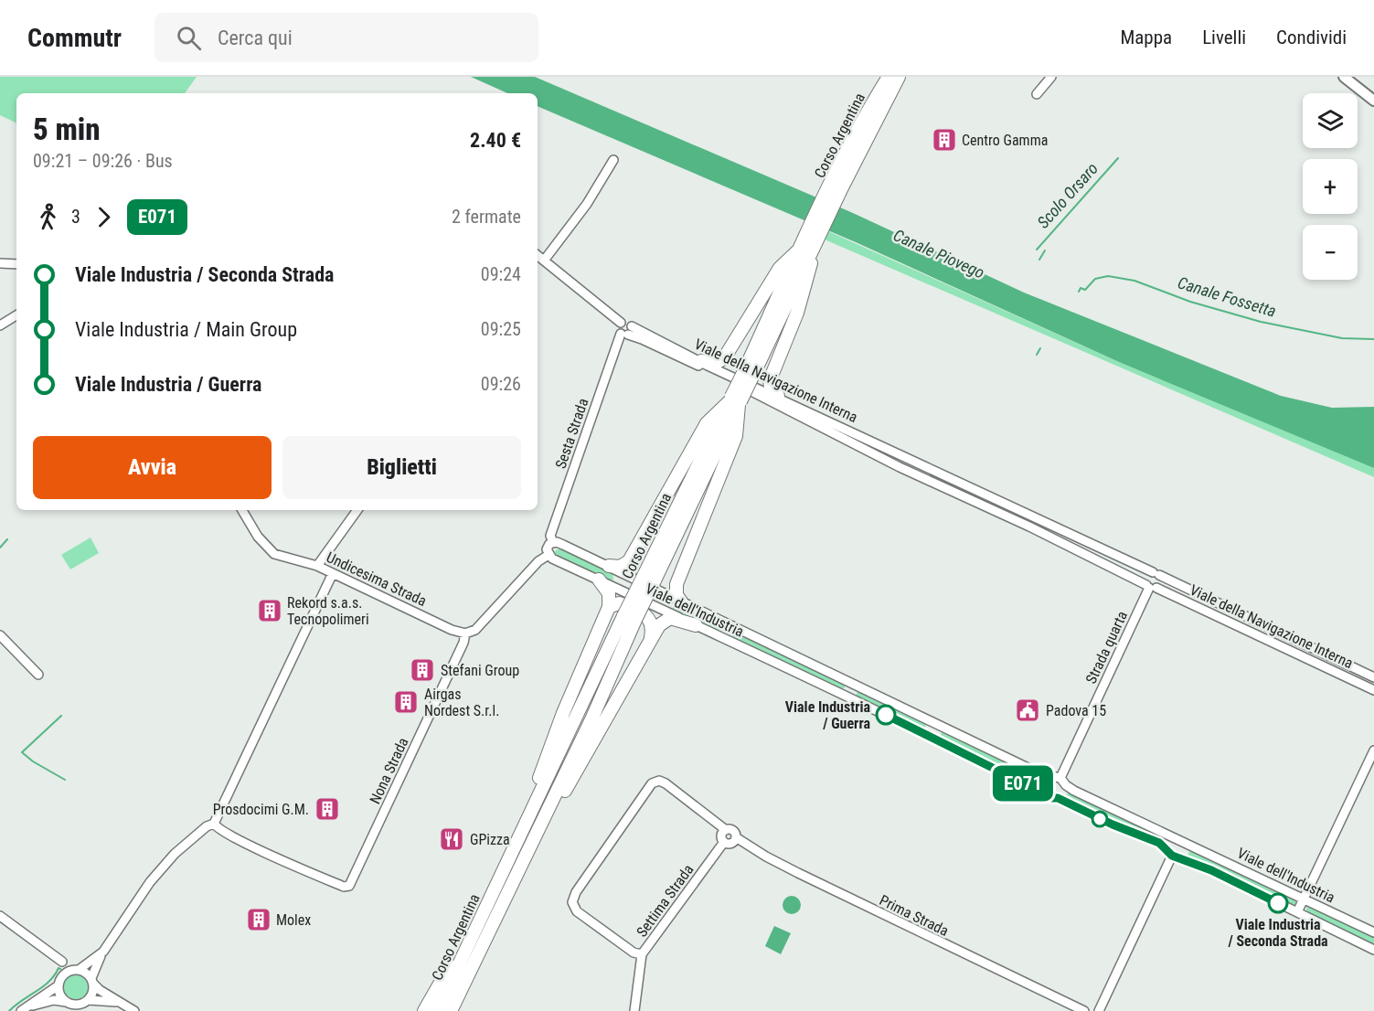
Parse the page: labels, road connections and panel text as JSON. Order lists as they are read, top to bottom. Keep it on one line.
{"streets":{"highway":["Corso Argentina"],"street":["Viale della Navigazione Interna","Sesta Strada","Undicesima Strada","Viale dell'Industria","Strada quarta","Nona Strada","Settima Strada","Prima Strada"]},"crossings":[["Viale della Navigazione Interna","Sesta Strada"],["Viale della Navigazione Interna","Strada quarta"],["Sesta Strada","Viale dell'Industria"],["Undicesima Strada","Nona Strada"],["Viale dell'Industria","Strada quarta"],["Settima Strada","Prima Strada"]],"water":["Scolo Orsaro","Canale Piovego","Canale Fossetta"],"places":{"building":["Centro Gamma","Rekord s.a.s. Tecnopolimeri","Stefani Group","Airgas Nordest S.r.l.","Prosdocimi G.M.","Molex"],"public building":["Padova 15"],"other":["Viale Industria / Guerra","Viale Industria / Seconda Strada"],"restaurant":["GPizza"]},"lines":["bus line E071"],"page":{"header":"Commutr","search":"Cerca qui","nav":["Mappa","Livelli","Condividi"],"on_map":"E071","map_buttons":["+","−"],"heading":["5 min","09:21 – 09:26 · Bus","2.40 €"],"legs":["3","E071","2 fermate"],"list":[{"name":"Viale Industria / Seconda Strada","value":"09:24"},{"name":"Viale Industria / Main Group","value":"09:25"},{"name":"Viale Industria / Guerra","value":"09:26"}],"buttons":["Avvia","Biglietti"]}}
